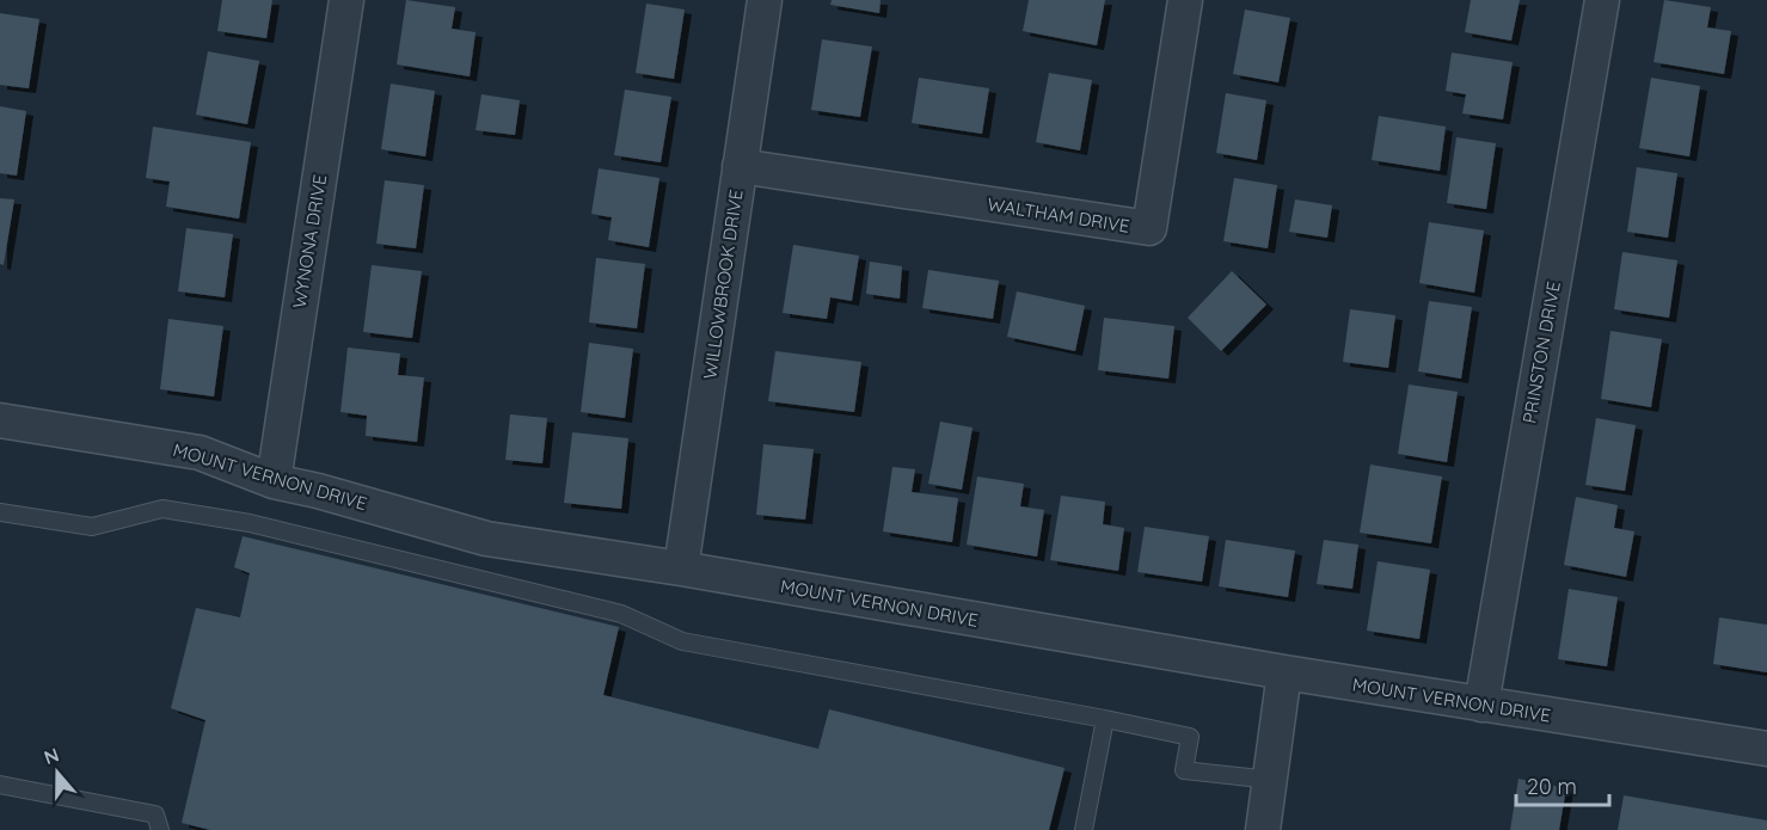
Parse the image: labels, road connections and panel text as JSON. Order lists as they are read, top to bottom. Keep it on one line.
{"streets":{"street":["WALTHAM DRIVE","WYNONA DRIVE","WILLOWBROOK DRIVE","PRINSTON DRIVE","MOUNT VERNON DRIVE"]},"crossings":[["WALTHAM DRIVE","WILLOWBROOK DRIVE"],["WYNONA DRIVE","MOUNT VERNON DRIVE"],["WILLOWBROOK DRIVE","MOUNT VERNON DRIVE"],["PRINSTON DRIVE","MOUNT VERNON DRIVE"]],"scale_bar":"20 m","north":"top"}
